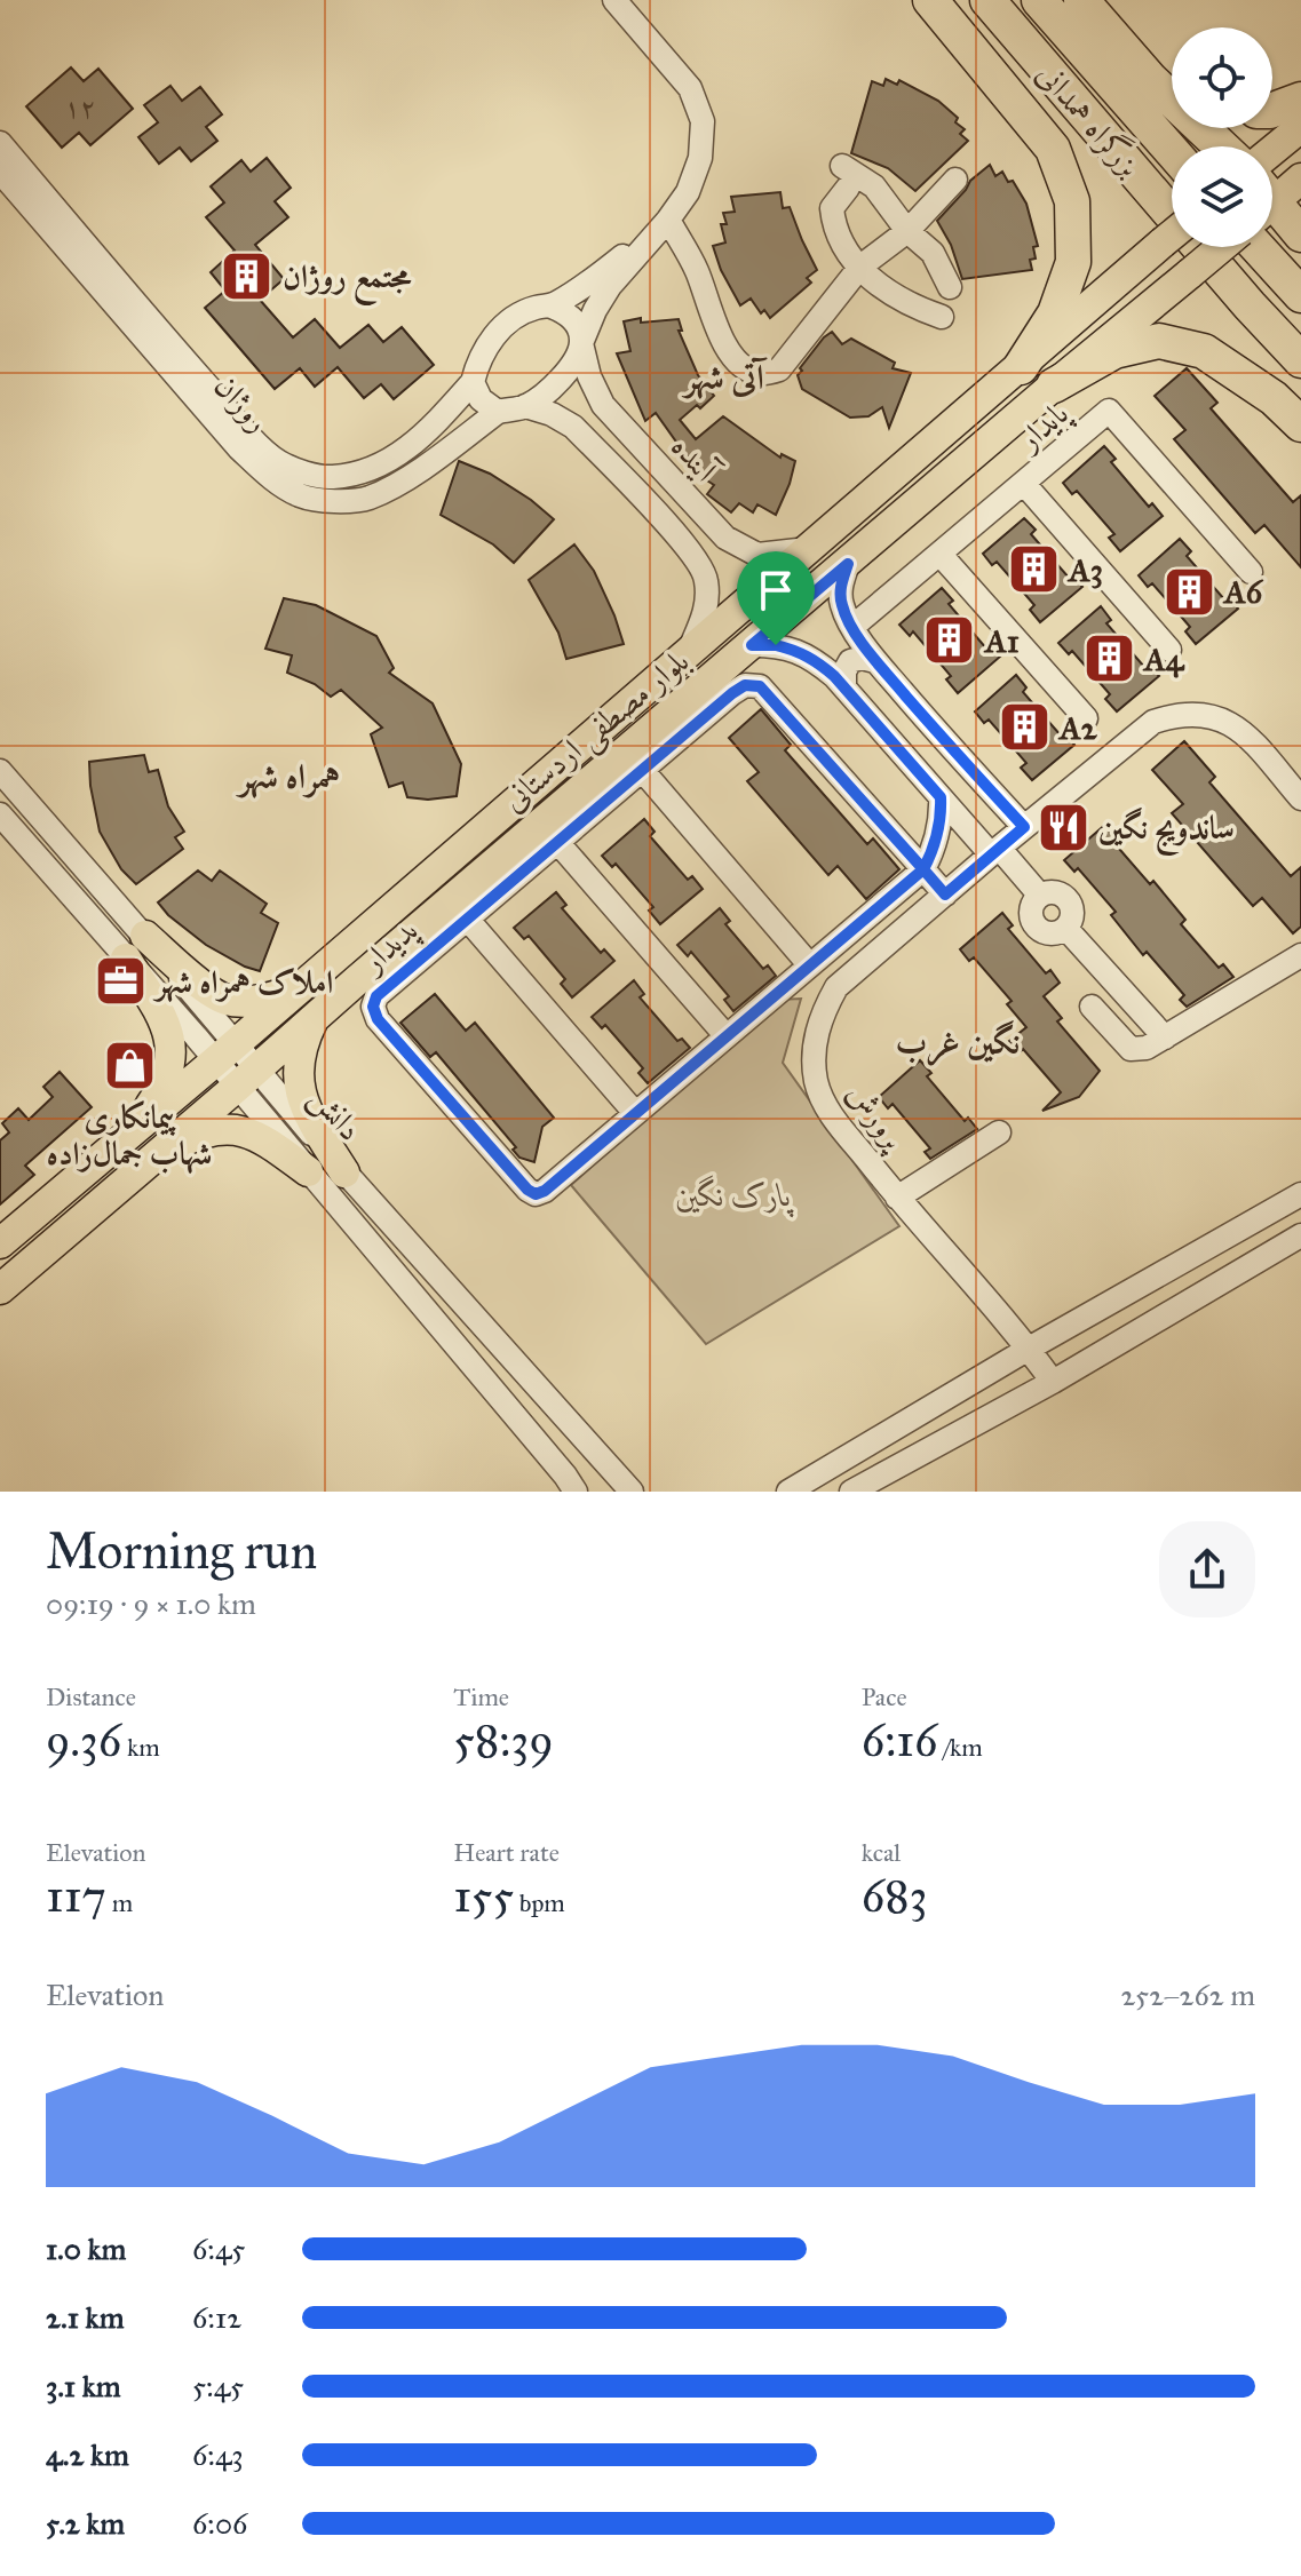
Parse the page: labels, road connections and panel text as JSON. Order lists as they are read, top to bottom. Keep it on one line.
{"streets":{"highway":["بزرگراه همدانی"],"main road":["بلوار مصطفی اردستانی"],"street":["روژان","پایدار","آینده","پدیدار","دانش","پرورش"]},"crossings":[["روژان","آینده"],["آینده","بلوار مصطفی اردستانی"],["بلوار مصطفی اردستانی","دانش"]],"districts":["آتی شهر","همراه شهر","نگین غرب"],"parks":["پارک نگین"],"places":{"building":["مجتمع روژان","A3","A6","A1","A4","A2"],"restaurant":["ساندویج نگین"],"office":["املاک همراه شهر"],"shop":["پیمانکاری شهاب جمال‌زاده"]},"house_numbers":["۱۲"],"page":{"heading":["Morning run","09:19 · 9 × 1.0 km"],"stats":[["Distance","9.36 km"],["Time","58:39"],["Pace","6:16 /km"],["Elevation","117 m"],["Heart rate","155 bpm"],["kcal","683"]],"chart":["Elevation","252–262 m"],"list":[{"name":"1.0 km","note":"6:45"},{"name":"2.1 km","note":"6:12"},{"name":"3.1 km","note":"5:45"},{"name":"4.2 km","note":"6:43"},{"name":"5.2 km","note":"6:06"}]}}
